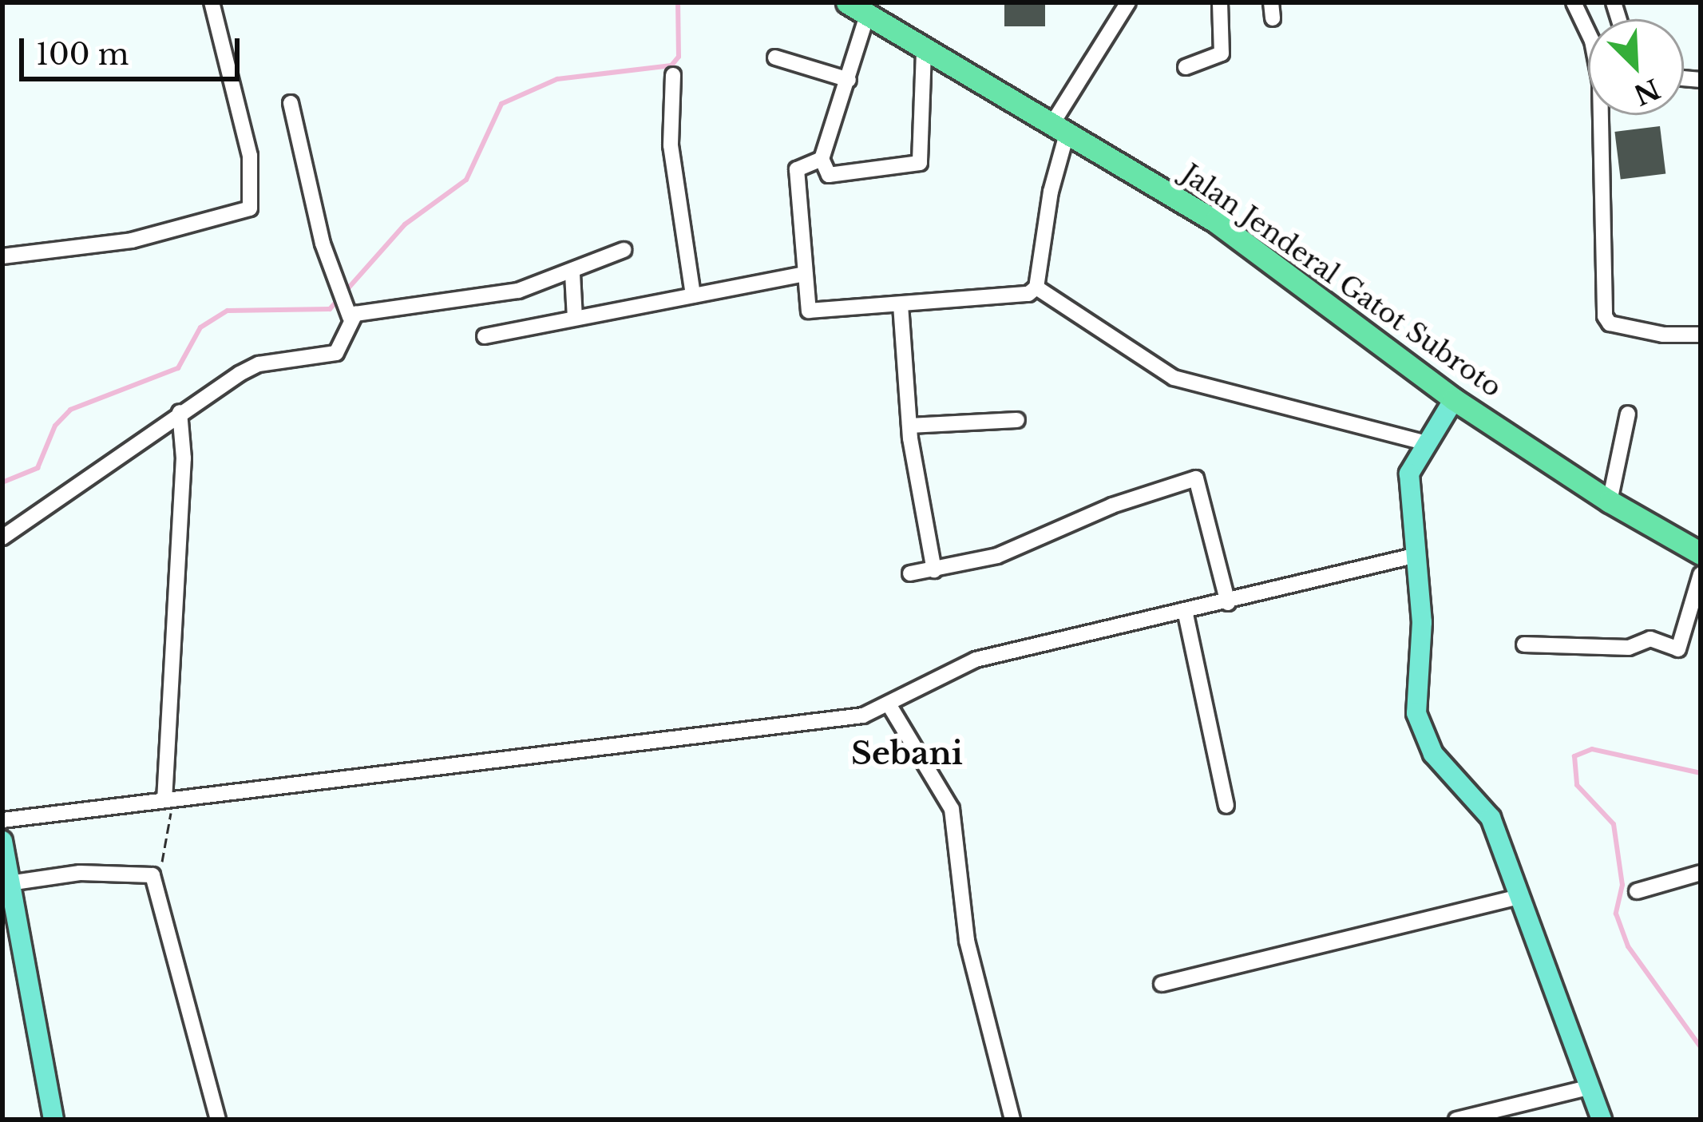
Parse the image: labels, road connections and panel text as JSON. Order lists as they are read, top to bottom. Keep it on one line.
{"streets":{"highway":["Jalan Jenderal Gatot Subroto"]},"districts":["Sebani"],"scale_bar":"100 m","north":"bottom right"}
